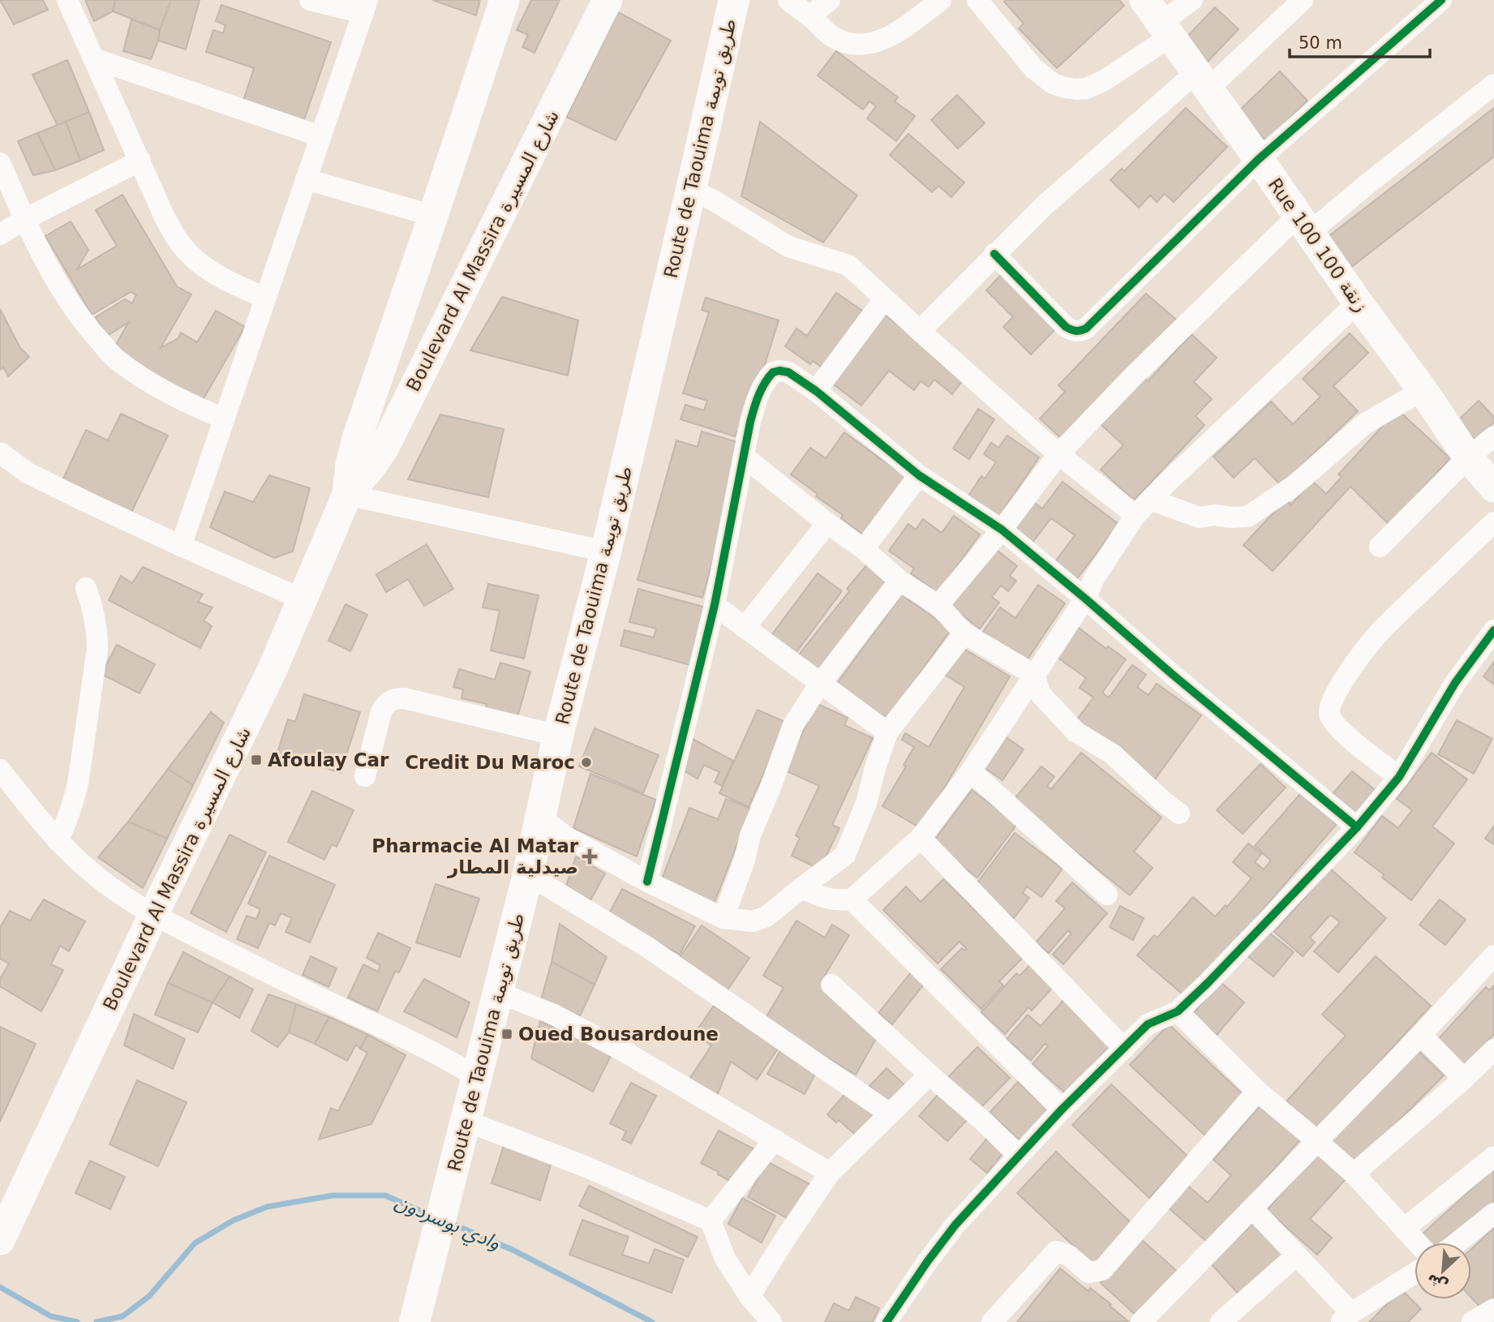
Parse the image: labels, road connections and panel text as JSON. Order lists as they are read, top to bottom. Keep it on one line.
{"streets":{"main road":["Route de Taouima طريق تويمة","Rue 100 زنقة 100","Boulevard Al Massira شارع المسيرة"]},"water":["وادي بوسردون"],"places":{"transit":["Afoulay Car","Oued Bousardoune"],"other":["Credit Du Maroc"],"health":["Pharmacie Al Matar صيدلية المطار"]},"scale_bar":"50 m","north":"bottom left"}
